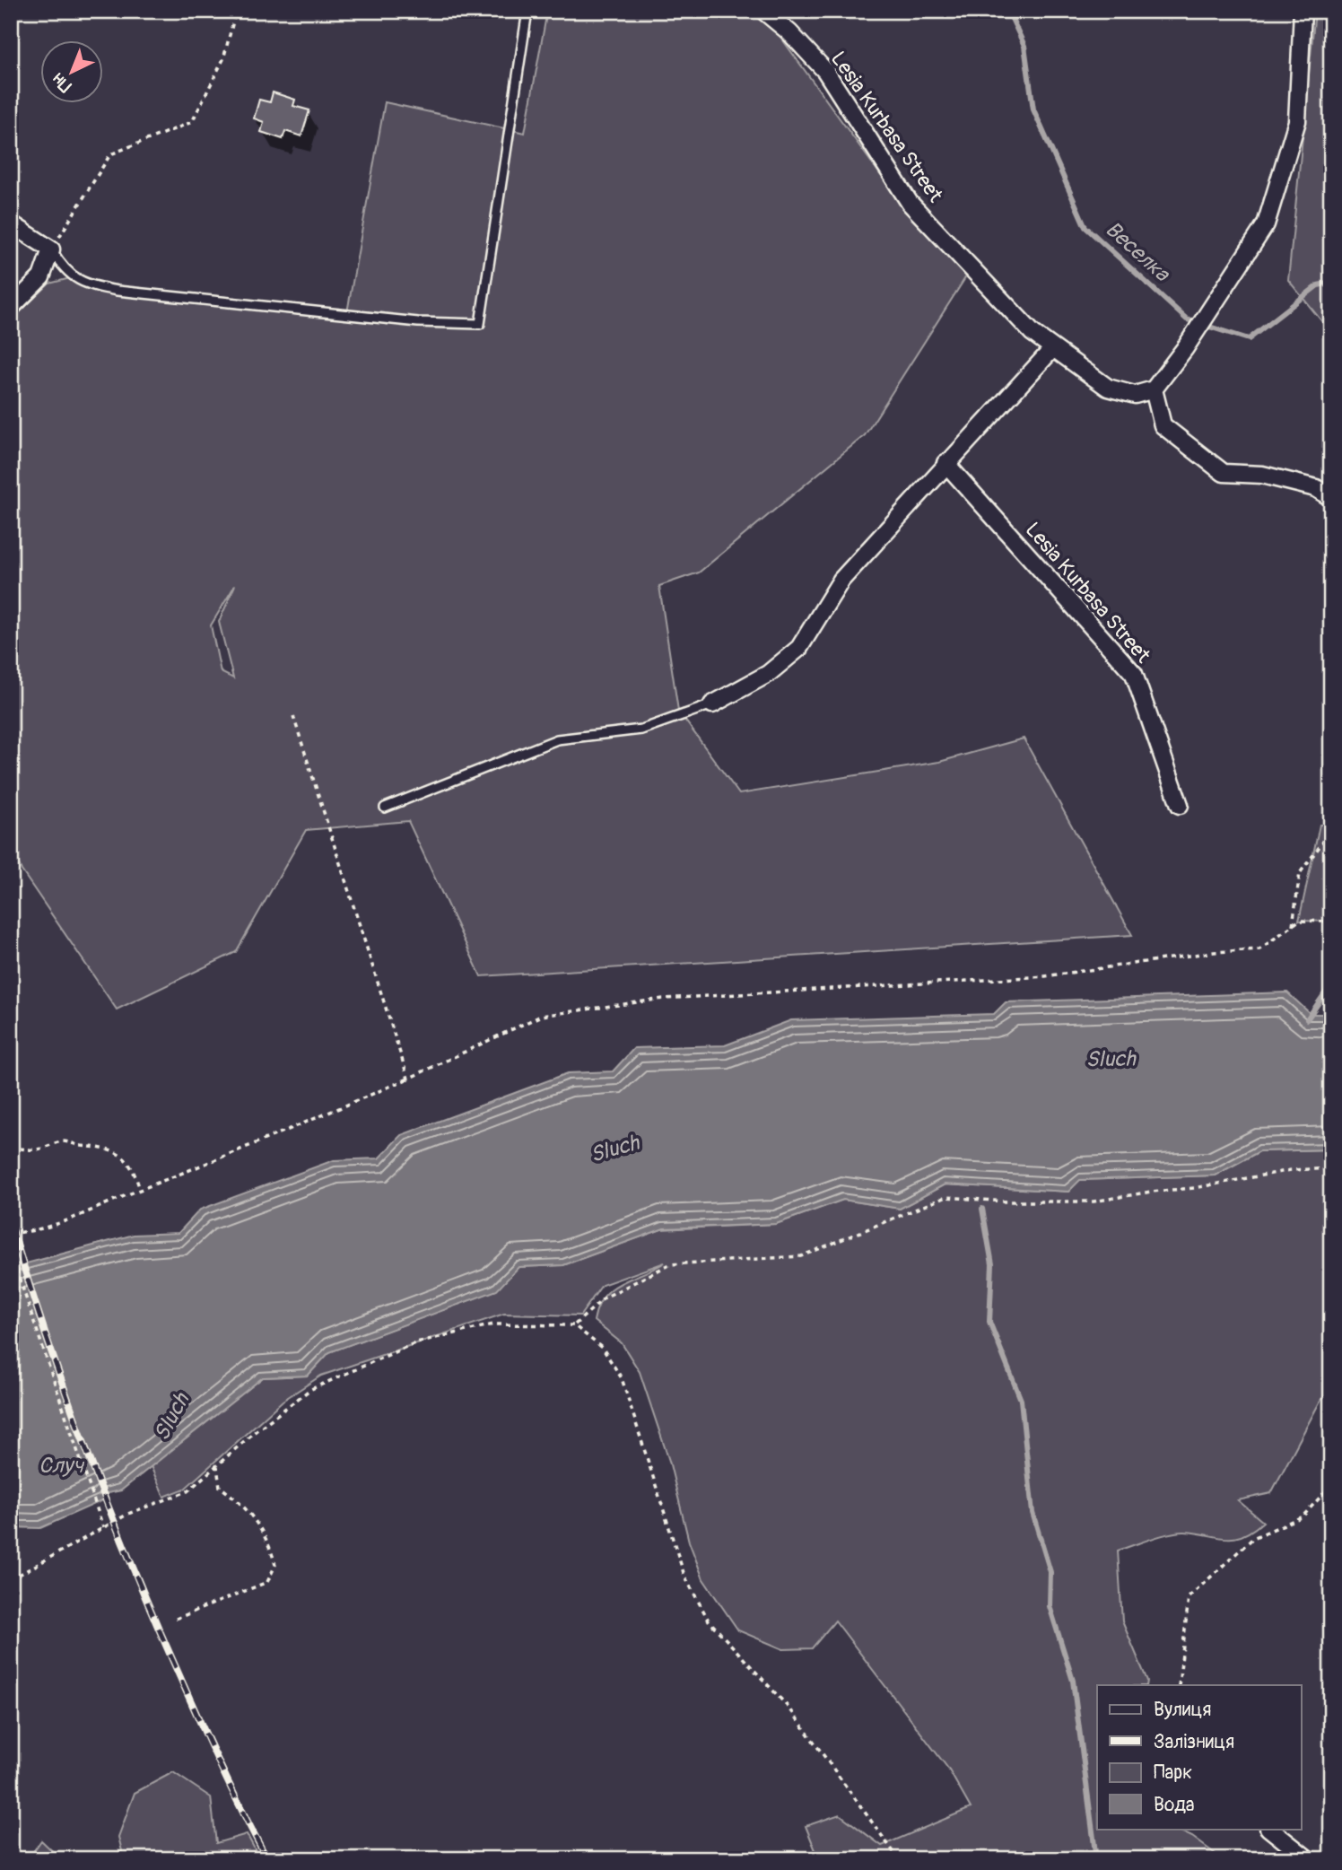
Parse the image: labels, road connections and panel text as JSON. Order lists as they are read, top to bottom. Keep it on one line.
{"streets":{"street":["Lesia Kurbasa Street"]},"water":["Веселка","Sluch","Случ"],"legend":["Вулиця","Залізниця","Парк","Вода"],"north":"bottom left"}
